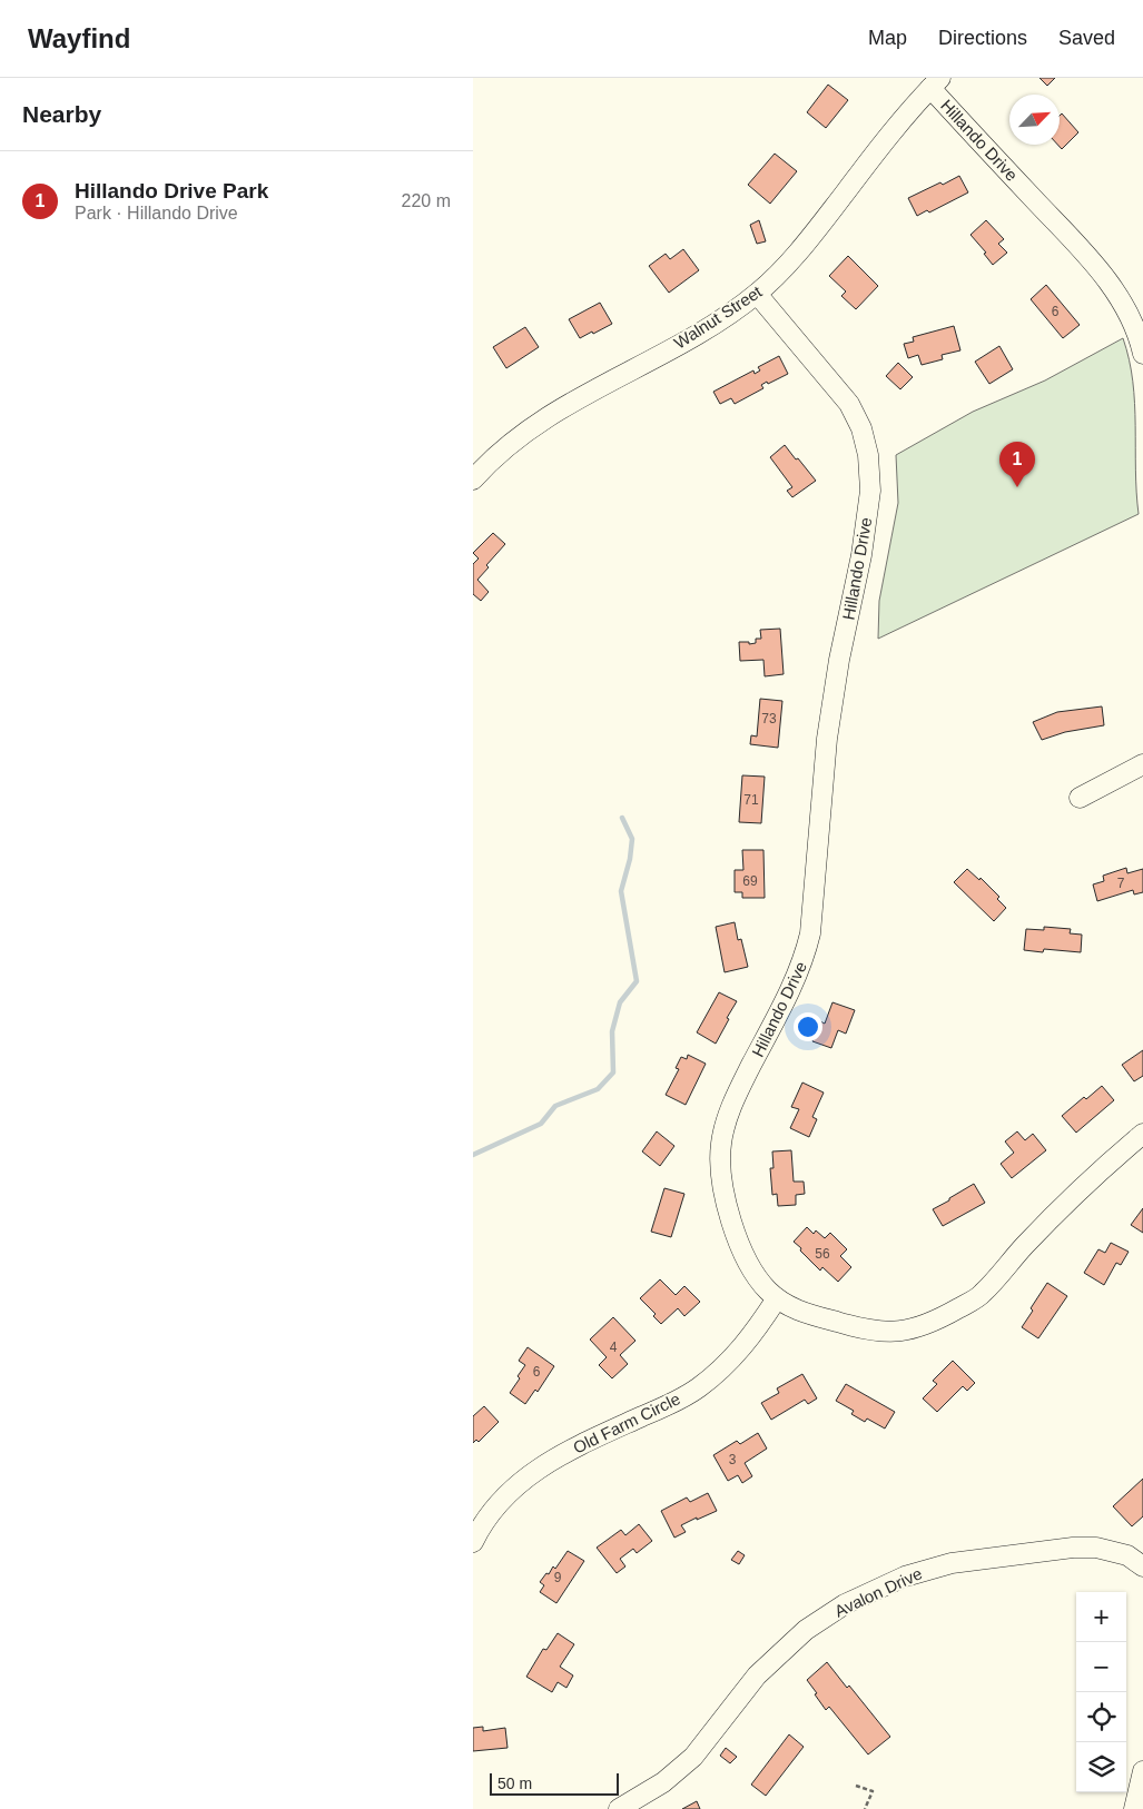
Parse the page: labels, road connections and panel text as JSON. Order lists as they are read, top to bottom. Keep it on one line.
{"streets":{"street":["Hillando Drive","Walnut Street","Old Farm Circle","Avalon Drive"]},"crossings":[["Hillando Drive","Walnut Street"],["Hillando Drive","Old Farm Circle"]],"house_numbers":["6","73","71","69","7","56","4","6","3","9"],"scale_bar":"50 m","north":"top right","page":{"header":"Wayfind","nav":["Map","Directions","Saved"],"heading":"Nearby","list":[{"mark":"1","name":"Hillando Drive Park","note":"Park · Hillando Drive","value":"220 m"}],"pins":"1","map_buttons":["+","−"],"scale":"50 m"}}
